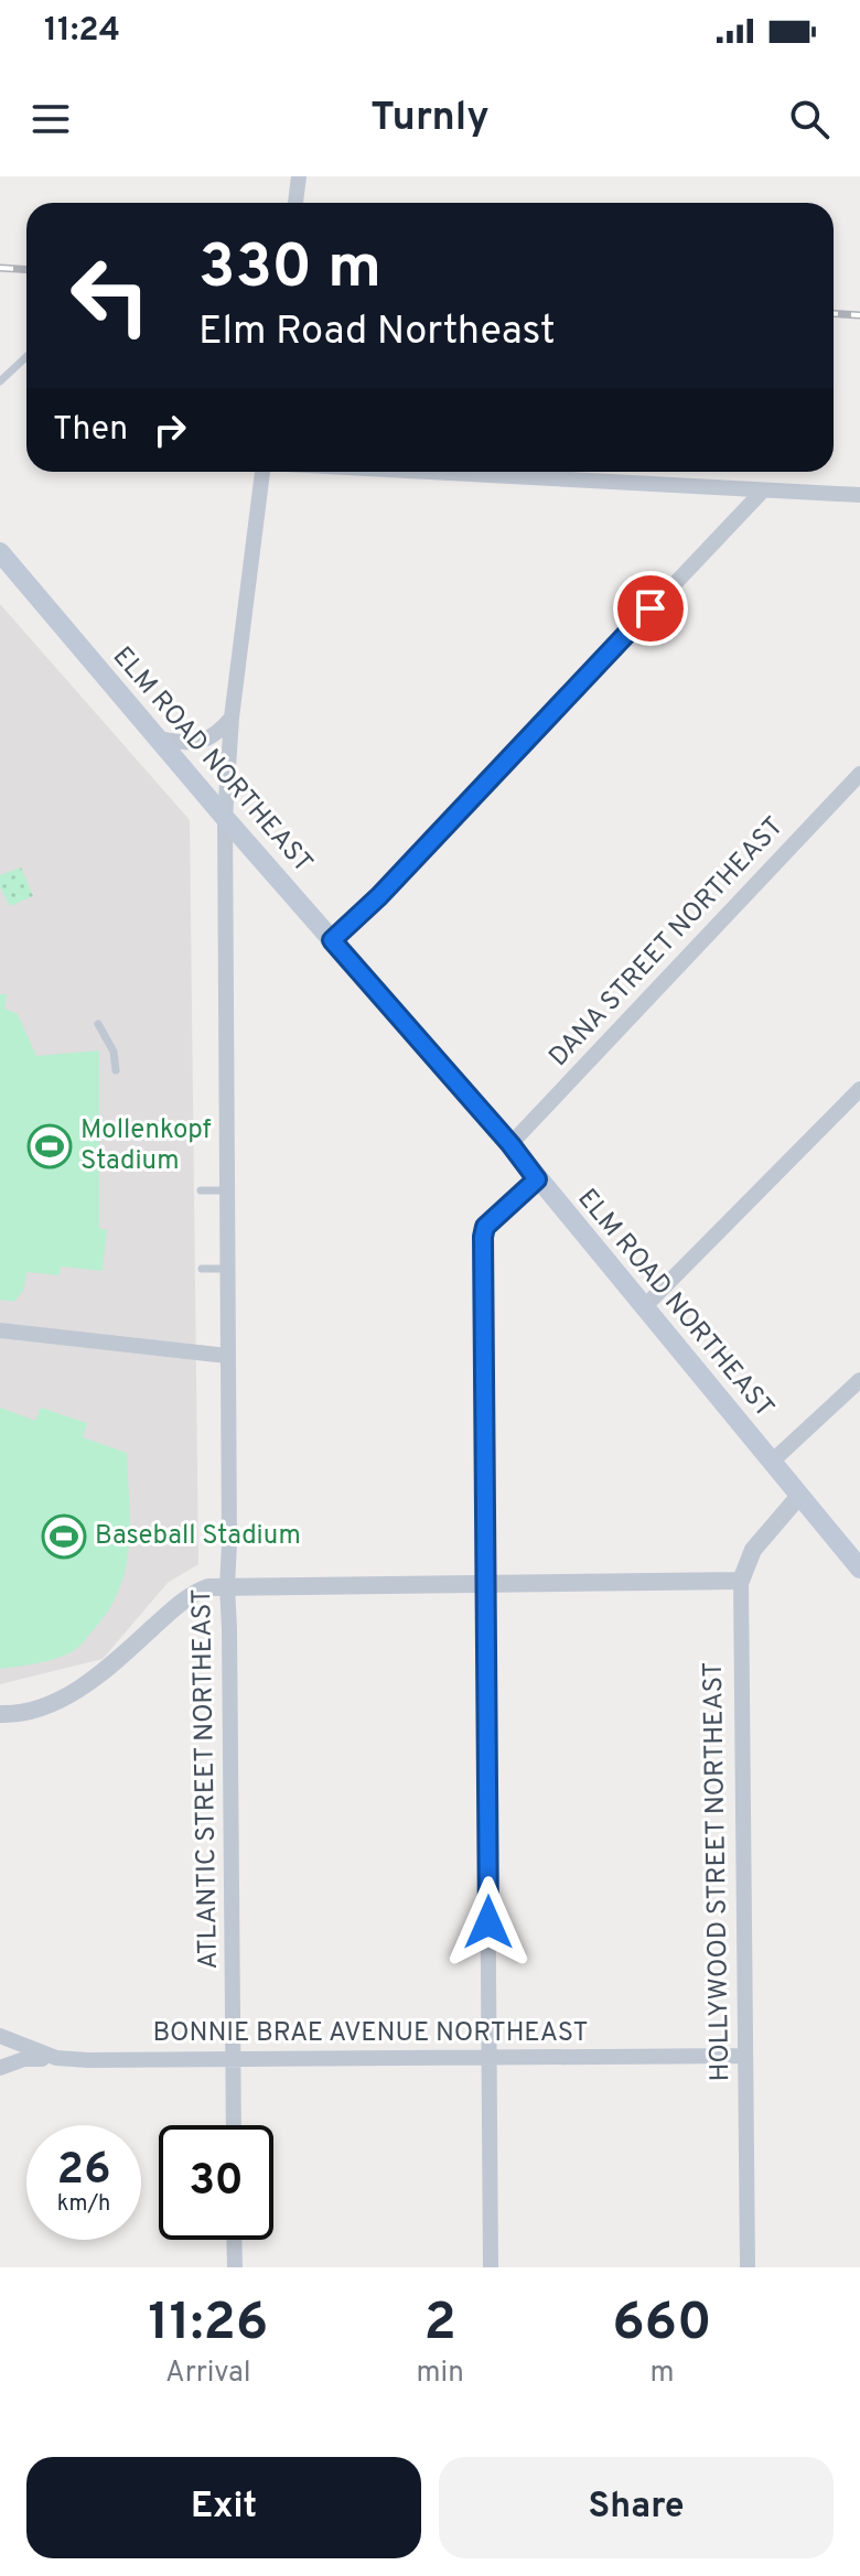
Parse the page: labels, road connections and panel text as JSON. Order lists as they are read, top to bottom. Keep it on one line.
{"streets":{"main road":["ELM ROAD NORTHEAST"],"street":["DANA STREET NORTHEAST","ATLANTIC STREET NORTHEAST","HOLLYWOOD STREET NORTHEAST","BONNIE BRAE AVENUE NORTHEAST"]},"crossings":[["ELM ROAD NORTHEAST","DANA STREET NORTHEAST"],["ELM ROAD NORTHEAST","ATLANTIC STREET NORTHEAST"],["ELM ROAD NORTHEAST","HOLLYWOOD STREET NORTHEAST"],["ATLANTIC STREET NORTHEAST","BONNIE BRAE AVENUE NORTHEAST"],["HOLLYWOOD STREET NORTHEAST","BONNIE BRAE AVENUE NORTHEAST"]],"places":{"sports":["Mollenkopf Stadium","Baseball Stadium"]},"page":{"status":"11:24","header":"Turnly","turn":["330 m","Elm Road Northeast"],"then":"Then","speed":"26 km/h","limit":"30","eta":["11:26","Arrival","2","min","660","m"],"buttons":["Exit","Share"]}}
